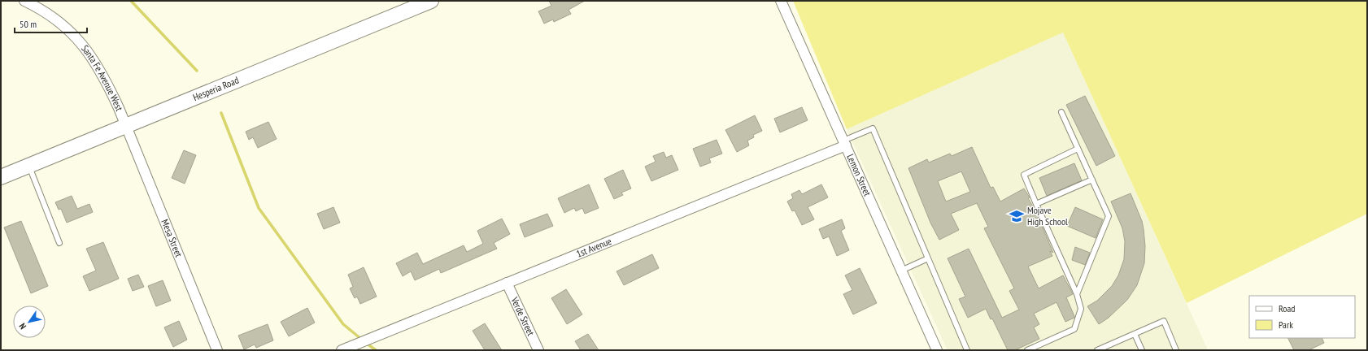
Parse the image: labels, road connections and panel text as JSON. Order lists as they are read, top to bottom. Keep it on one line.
{"streets":{"main road":["Hesperia Road"],"street":["Santa Fe Avenue West","Lemon Street","Mesa Street","1st Avenue","Verde Street"]},"crossings":[["Santa Fe Avenue West","Hesperia Road"],["Santa Fe Avenue West","Mesa Street"],["Hesperia Road","Mesa Street"],["Lemon Street","1st Avenue"],["1st Avenue","Verde Street"]],"places":{"school or university":["Mojave High School"]},"legend":["Road","Park"],"scale_bar":"50 m","north":"bottom left"}
